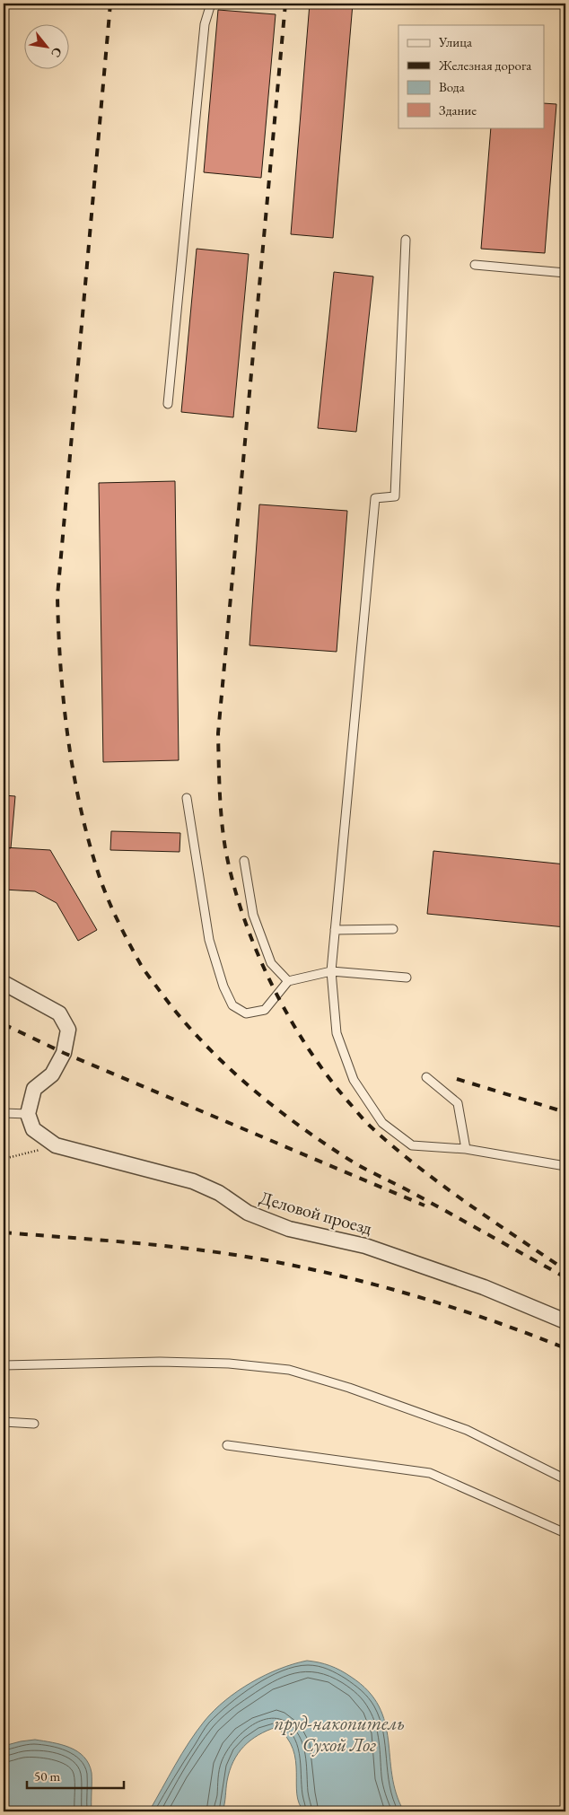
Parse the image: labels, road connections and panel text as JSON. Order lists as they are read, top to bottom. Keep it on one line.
{"streets":{"street":["Деловой проезд"]},"water":["пруд-накопитель Сухой Лог"],"legend":["Улица","Железная дорога","Вода","Здание"],"scale_bar":"50 m","north":"bottom right"}
